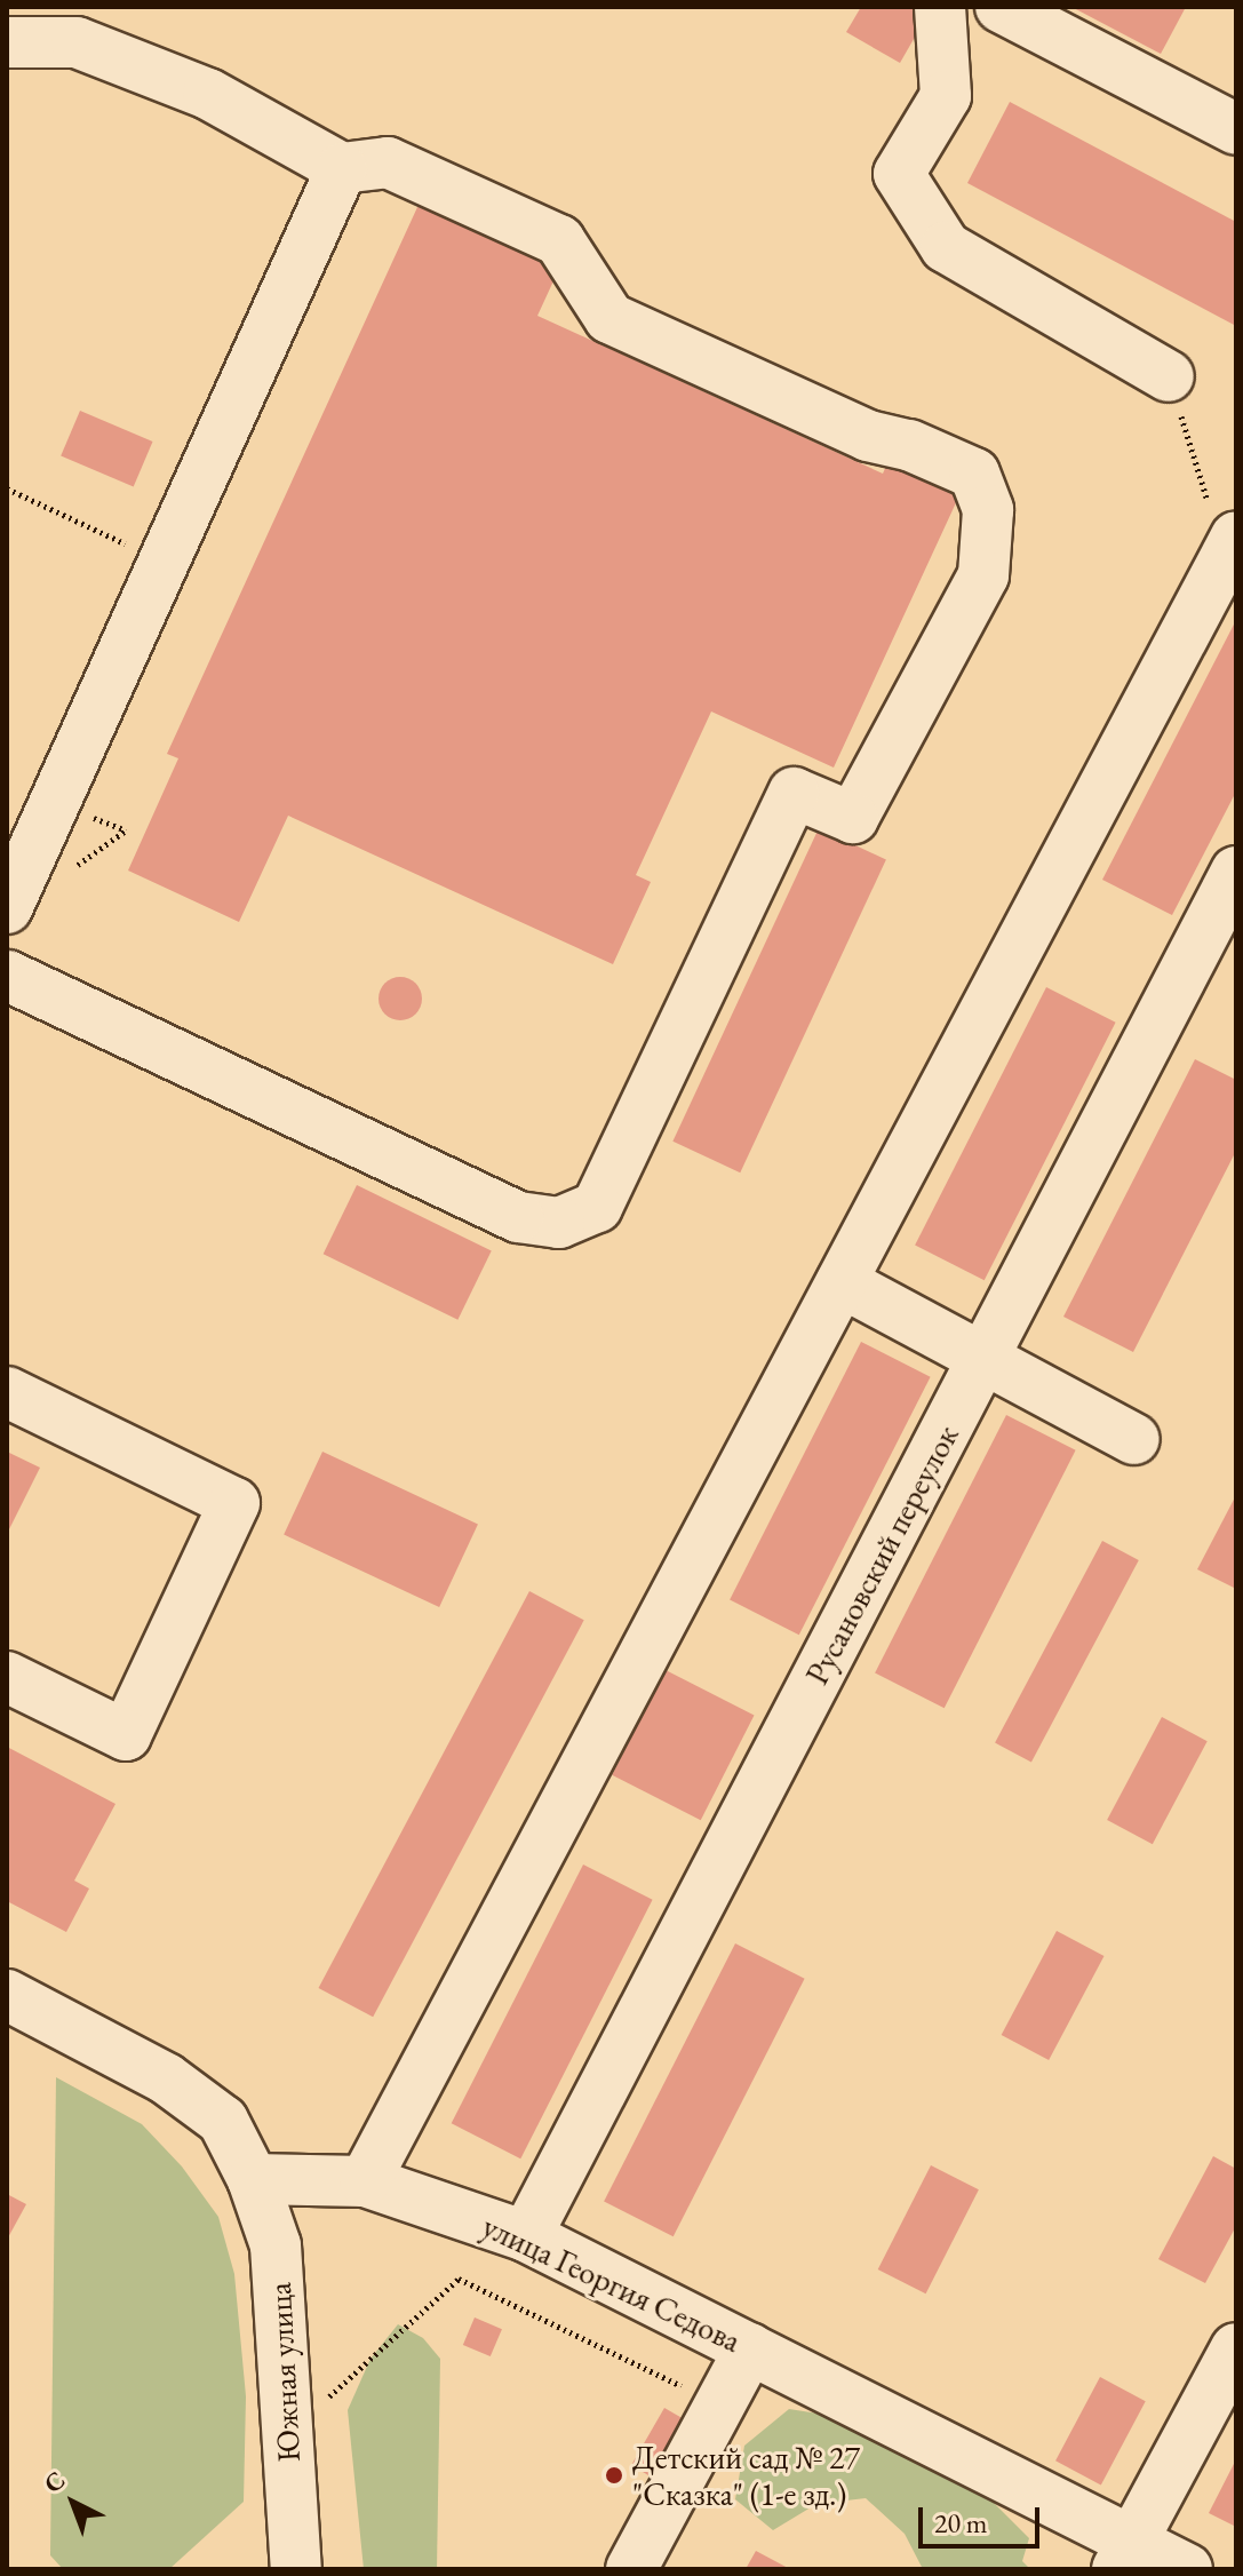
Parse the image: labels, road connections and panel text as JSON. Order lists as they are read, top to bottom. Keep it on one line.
{"streets":{"street":["Русановский переулок","улица Георгия Седова","Южная улица"]},"crossings":[["Русановский переулок","улица Георгия Седова"],["улица Георгия Седова","Южная улица"]],"places":["Детский сад № 27 \"Сказка\" (1-е зд.)"],"scale_bar":"20 m","north":"top left"}
